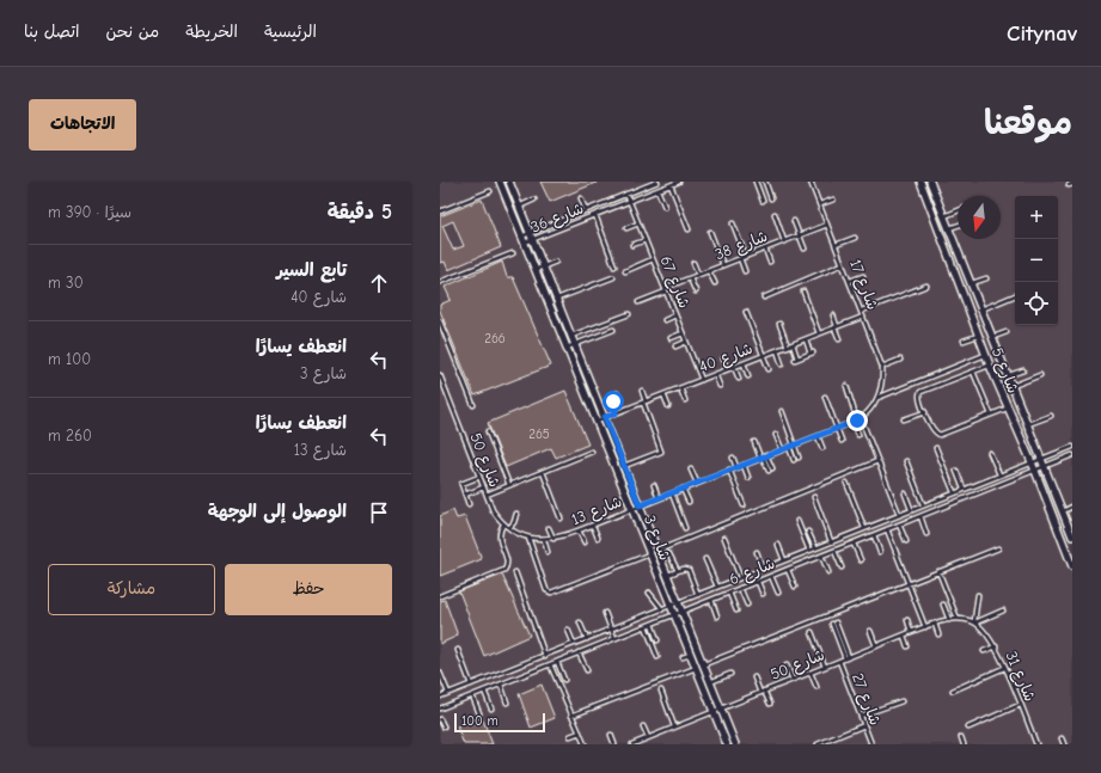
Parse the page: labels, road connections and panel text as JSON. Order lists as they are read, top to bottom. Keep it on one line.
{"streets":{"street":["شارع 5","شارع 3"],"lane":["شارع 36","شارع 38","شارع 67","شارع 17","شارع 40","شارع 50","شارع 13","شارع 6","شارع 31","شارع 27"]},"crossings":[["شارع 36","شارع 67"],["شارع 36","شارع 3"],["شارع 38","شارع 67"],["شارع 38","شارع 17"],["شارع 67","شارع 40"],["شارع 17","شارع 40"],["شارع 40","شارع 3"],["شارع 5","شارع 6"],["شارع 50","شارع 13"],["شارع 50","شارع 3"],["شارع 50","شارع 31"],["شارع 50","شارع 27"],["شارع 13","شارع 3"],["شارع 3","شارع 6"]],"house_numbers":["266","265"],"scale_bar":"100 m","north":"bottom","page":{"header":"Citynav","nav":["الرئيسية","الخريطة","من نحن","اتصل بنا"],"title":"موقعنا","buttons":["الاتجاهات",["حفظ","مشاركة"]],"heading":["5 دقيقة","سيرًا · 390 m"],"map_buttons":["+","−"],"list":[["تابع السير","شارع 40","30 m"],["انعطف يسارًا","شارع 3","100 m"],["انعطف يسارًا","شارع 13","260 m"],"الوصول إلى الوجهة"],"scale":"100 m"}}
